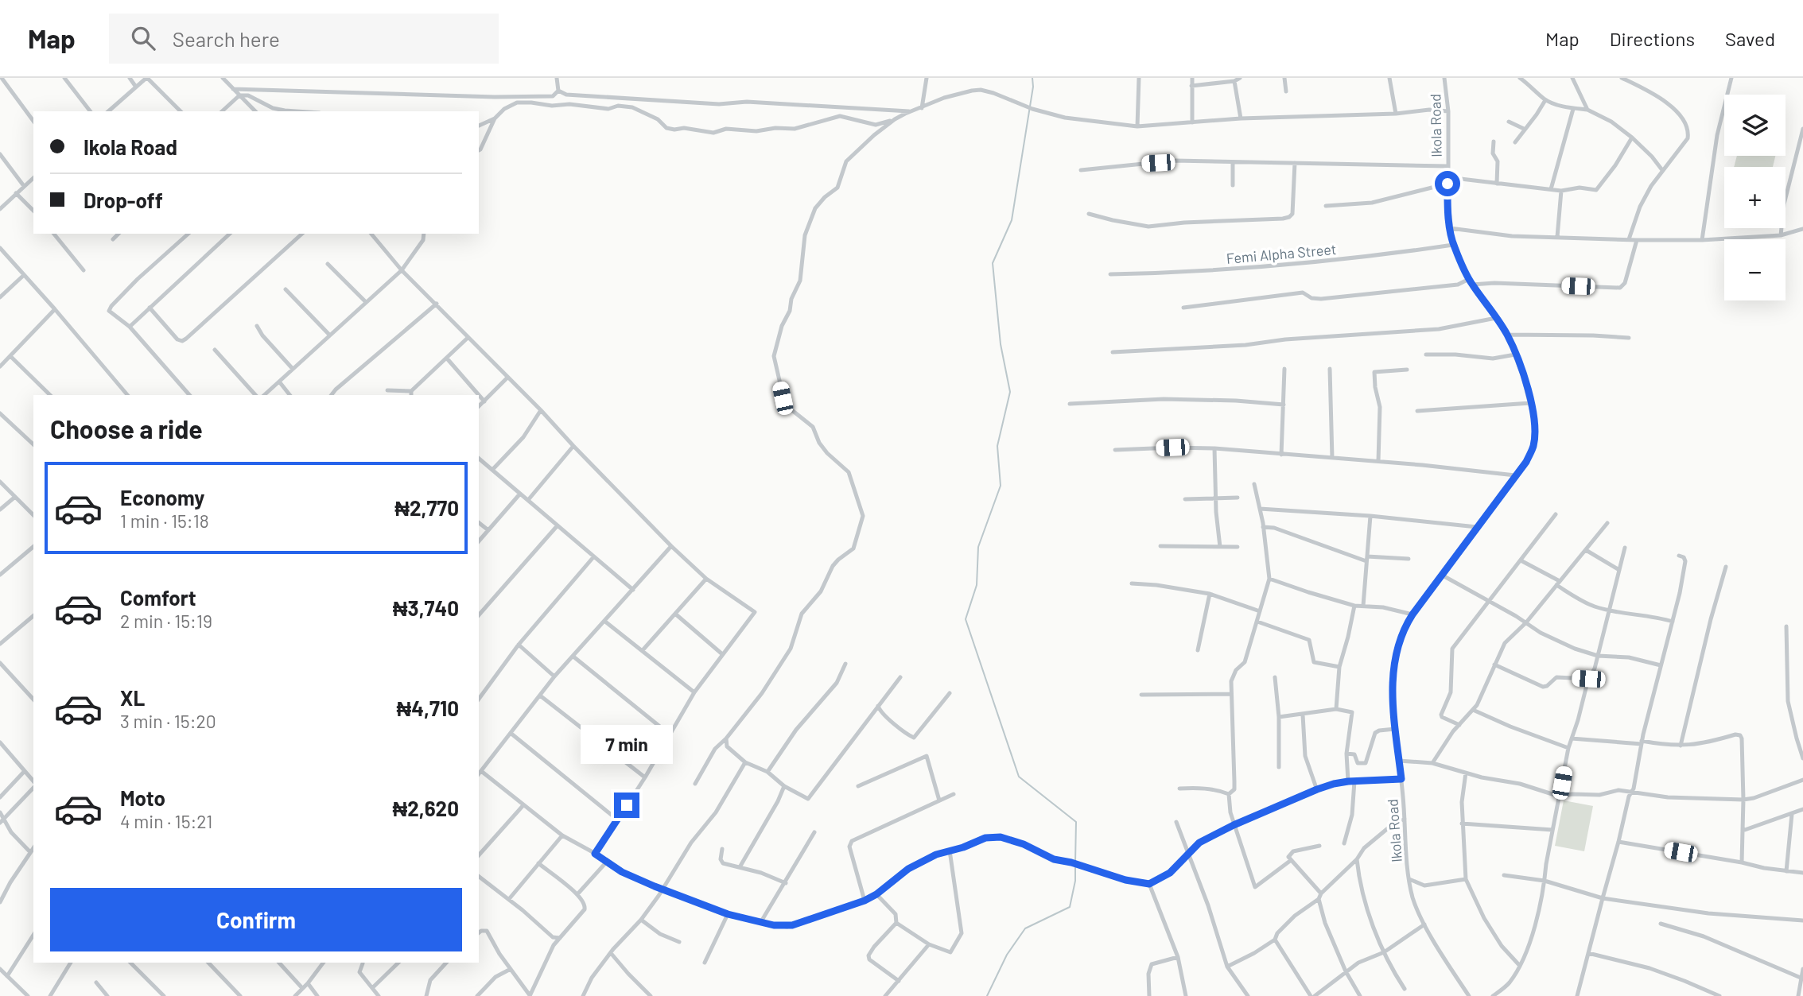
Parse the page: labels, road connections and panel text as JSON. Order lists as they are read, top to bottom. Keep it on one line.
{"streets":{"street":["Ikola Road","Femi Alpha Street"]},"crossings":[["Ikola Road","Femi Alpha Street"]],"page":{"header":"Map","search":"Search here","nav":["Map","Directions","Saved"],"map_buttons":["+","−"],"banner":["Ikola Road","Drop-off"],"heading":"Choose a ride","list":[{"name":"Economy","note":"1 min · 15:18","value":"₦2,770"},{"name":"Comfort","note":"2 min · 15:19","value":"₦3,740"},{"name":"XL","note":"3 min · 15:20","value":"₦4,710"},{"name":"Moto","note":"4 min · 15:21","value":"₦2,620"}],"bubble":"7 min","buttons":"Confirm"}}
